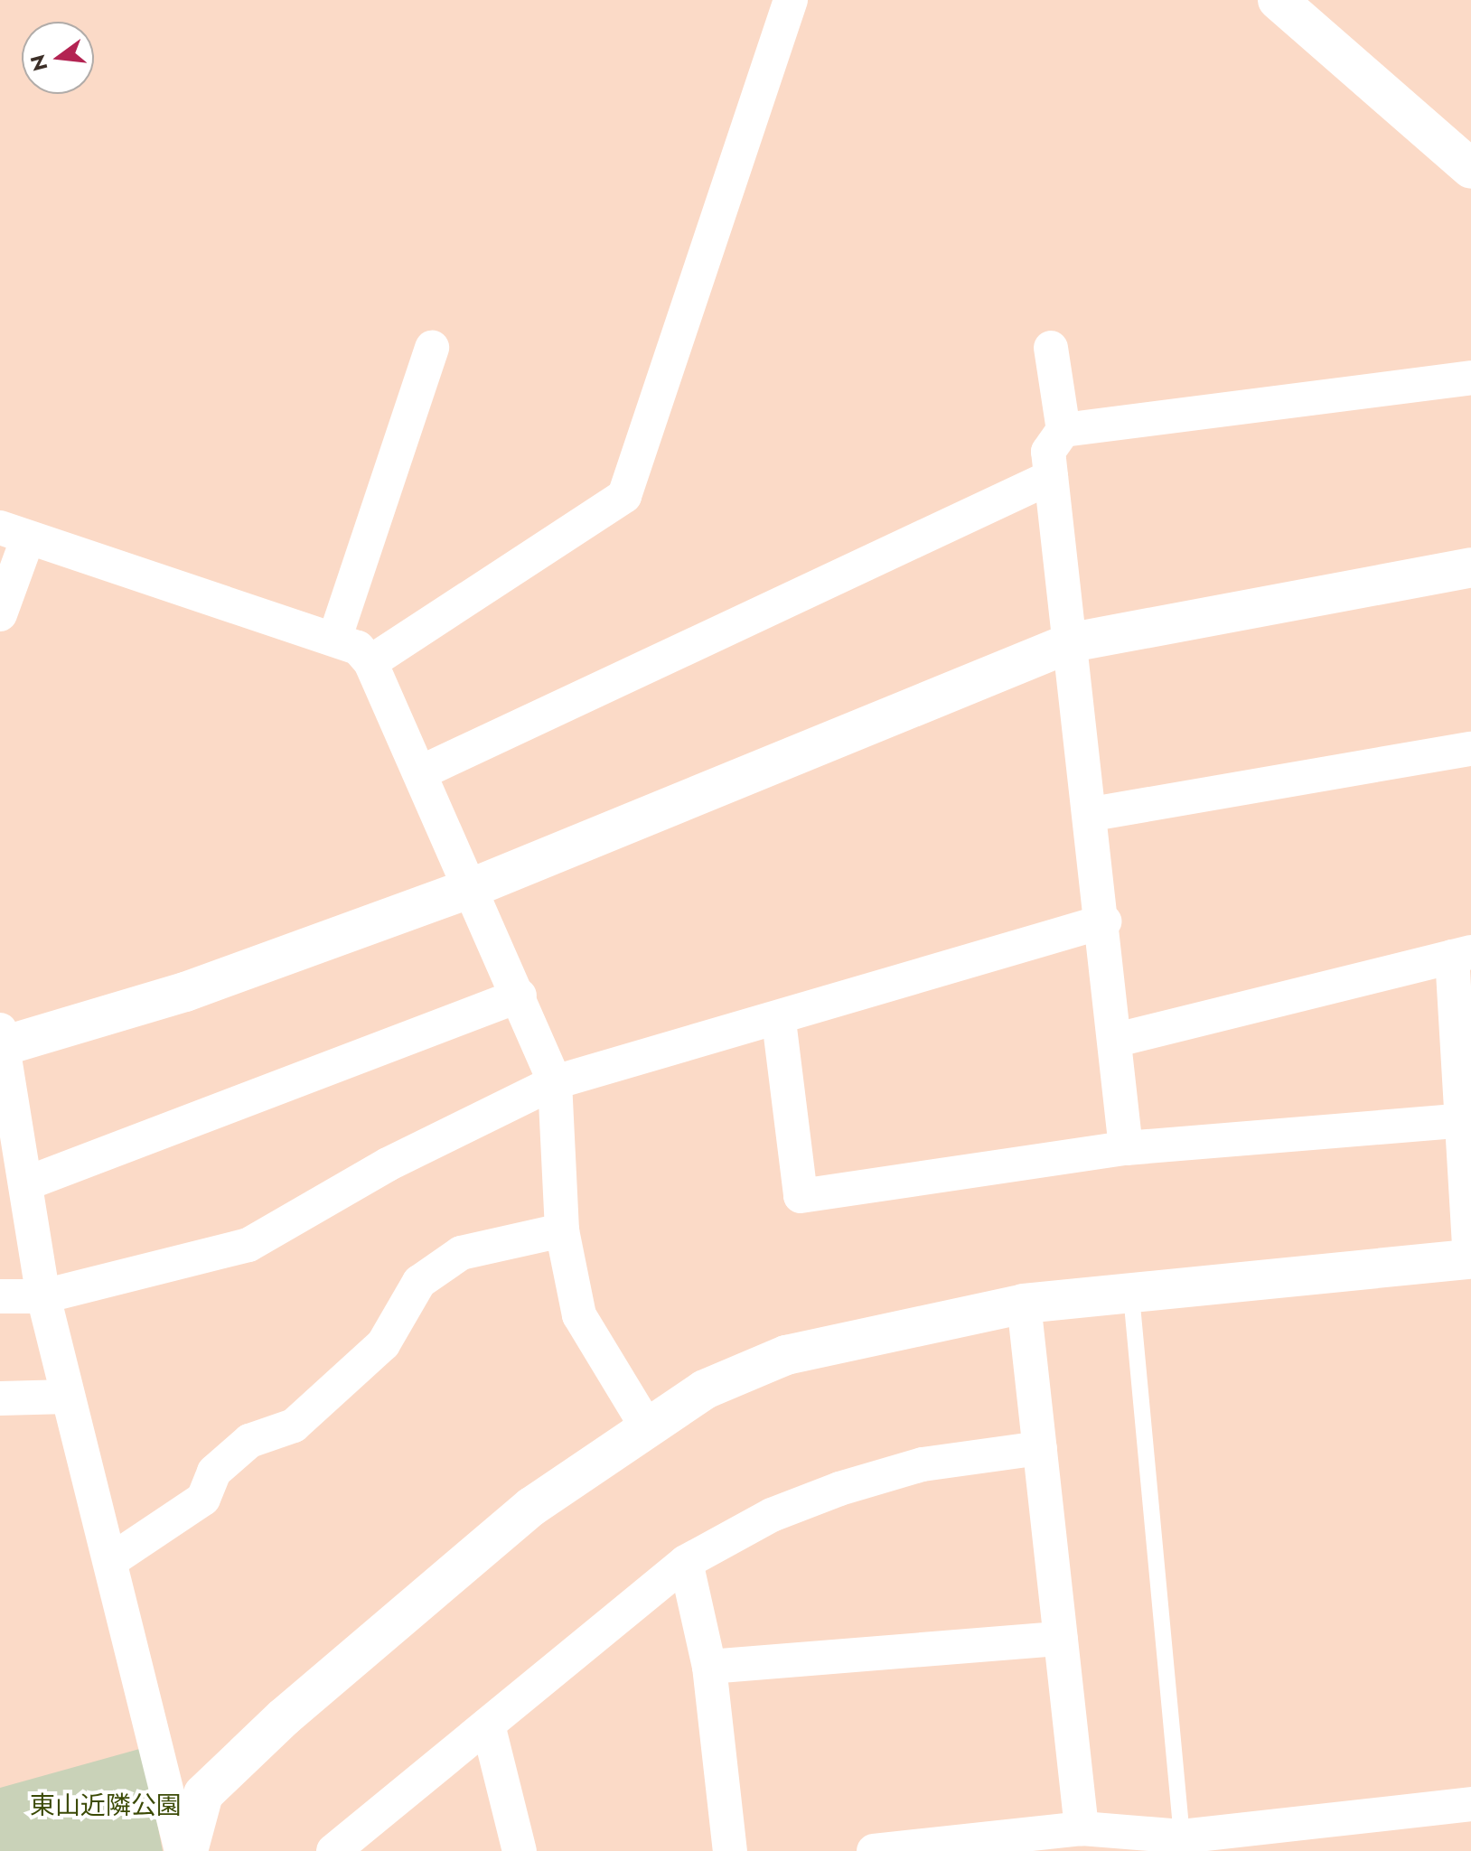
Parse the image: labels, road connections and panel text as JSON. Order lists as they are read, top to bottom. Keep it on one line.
{"parks":["東山近隣公園"],"north":"left"}
